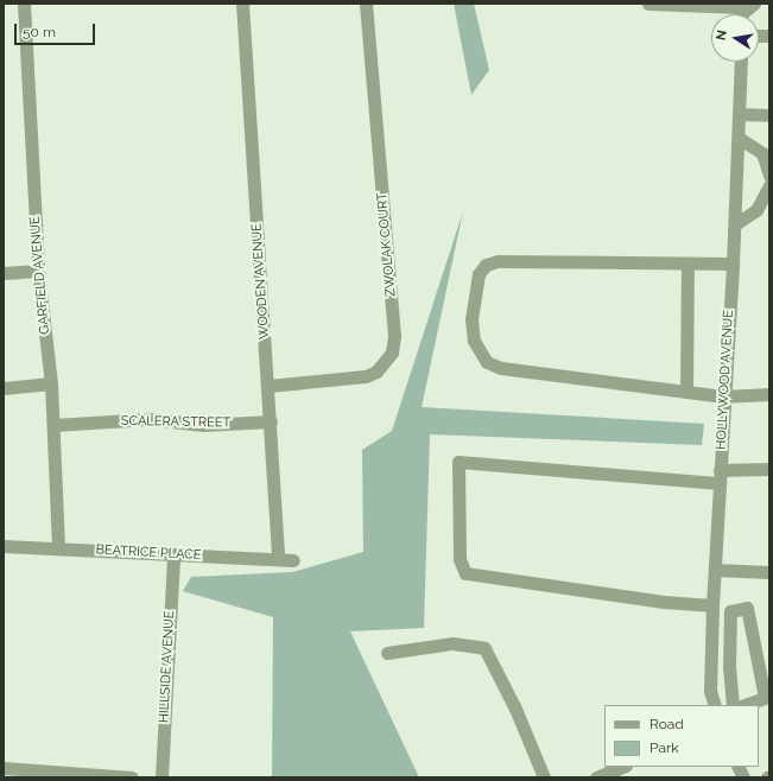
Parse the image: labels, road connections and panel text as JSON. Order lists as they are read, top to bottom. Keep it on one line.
{"streets":{"street":["ZWOLAK COURT","GARFIELD AVENUE","WOODEN AVENUE","HOLLYWOOD AVENUE","SCALERA STREET","BEATRICE PLACE","HILLSIDE AVENUE"]},"crossings":[["ZWOLAK COURT","WOODEN AVENUE"],["GARFIELD AVENUE","SCALERA STREET"],["GARFIELD AVENUE","BEATRICE PLACE"],["WOODEN AVENUE","SCALERA STREET"],["WOODEN AVENUE","BEATRICE PLACE"],["BEATRICE PLACE","HILLSIDE AVENUE"]],"legend":["Road","Park"],"scale_bar":"50 m","north":"left"}
